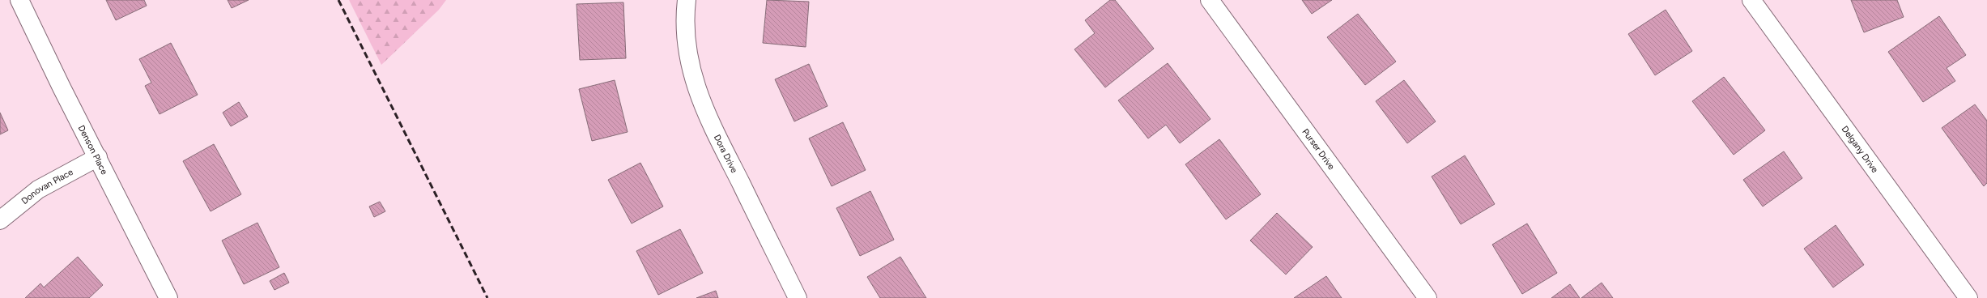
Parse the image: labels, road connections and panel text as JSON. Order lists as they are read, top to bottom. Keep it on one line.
{"streets":{"street":["Denson Place","Purser Drive","Delgany Drive","Dora Drive","Donovan Place"]},"crossings":[["Denson Place","Donovan Place"]]}
